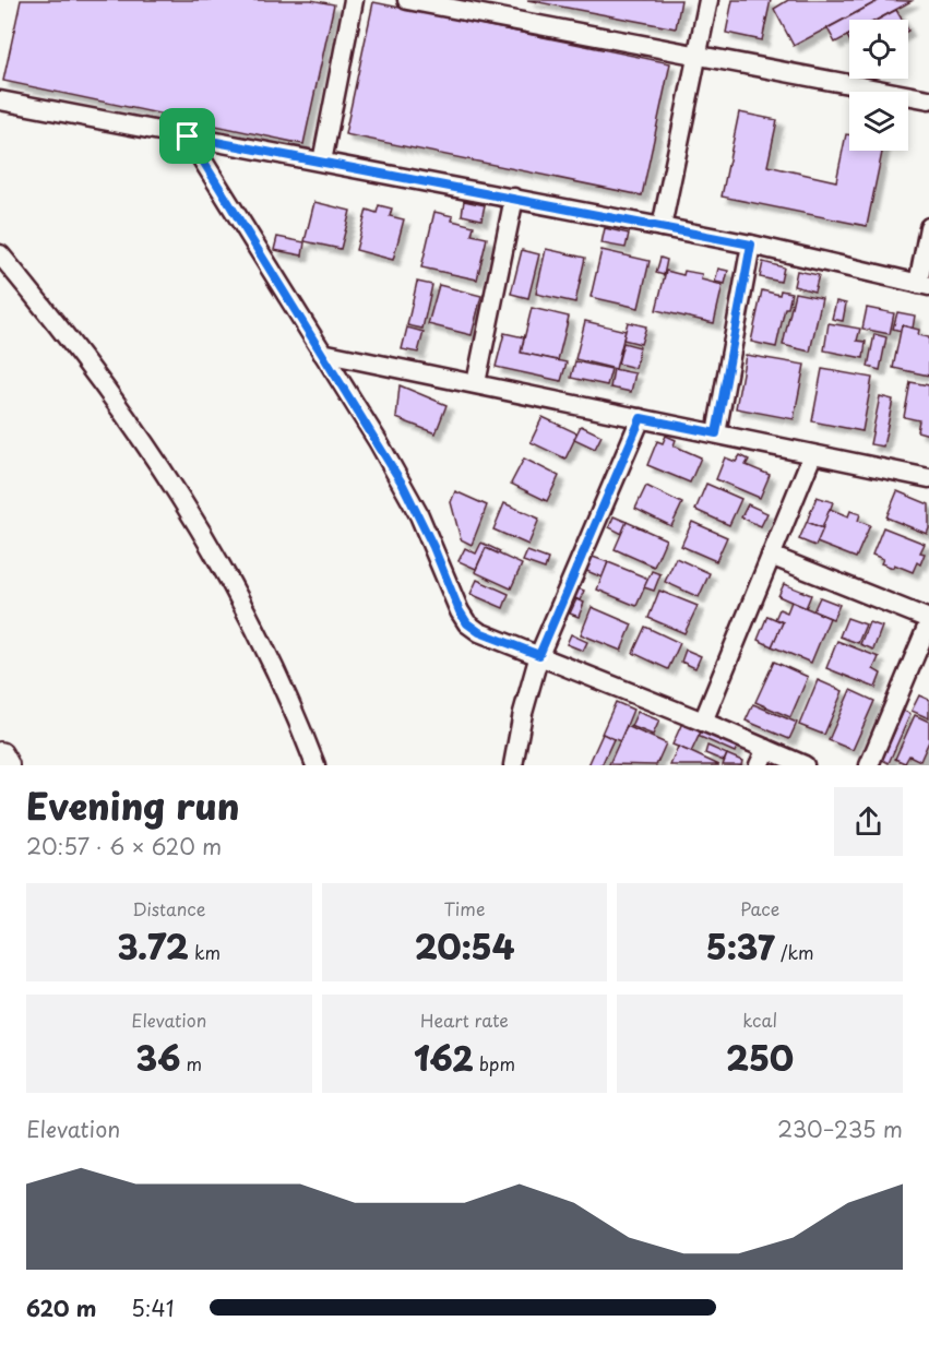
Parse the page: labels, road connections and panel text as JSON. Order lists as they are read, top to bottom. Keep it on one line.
{"page":{"heading":["Evening run","20:57 · 6 × 620 m"],"stats":[["Distance","3.72 km"],["Time","20:54"],["Pace","5:37 /km"],["Elevation","36 m"],["Heart rate","162 bpm"],["kcal","250"]],"chart":["Elevation","230–235 m"],"list":[{"name":"620 m","note":"5:41"}]}}
